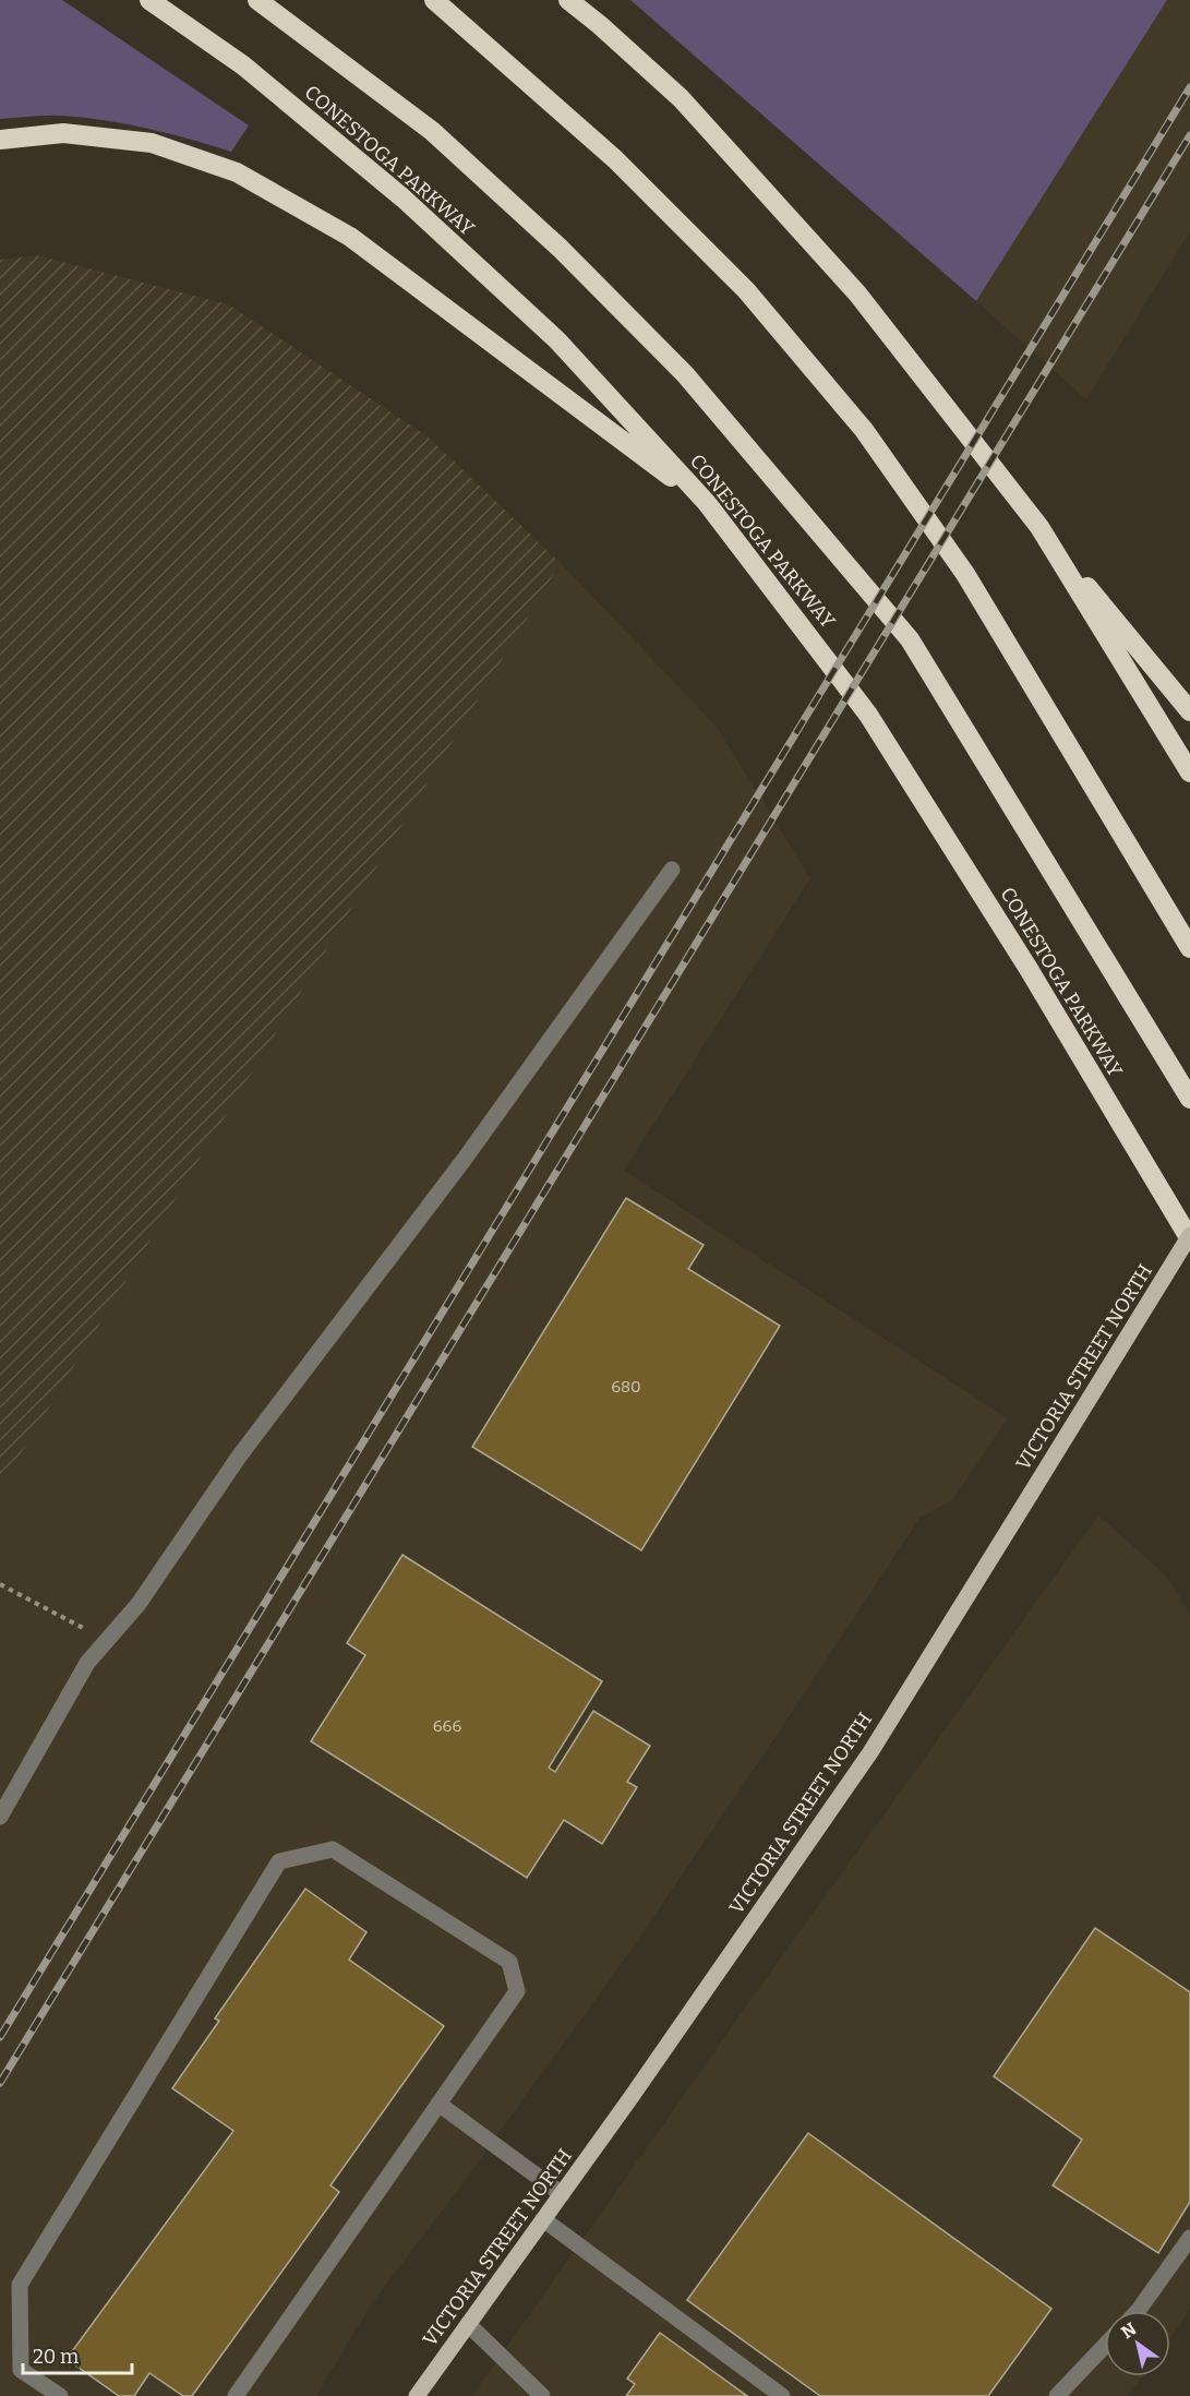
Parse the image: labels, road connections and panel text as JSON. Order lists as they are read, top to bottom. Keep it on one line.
{"streets":{"highway":["CONESTOGA PARKWAY"],"main road":["VICTORIA STREET NORTH"]},"crossings":[["CONESTOGA PARKWAY","VICTORIA STREET NORTH"]],"house_numbers":["680","666"],"scale_bar":"20 m","north":"top left"}
